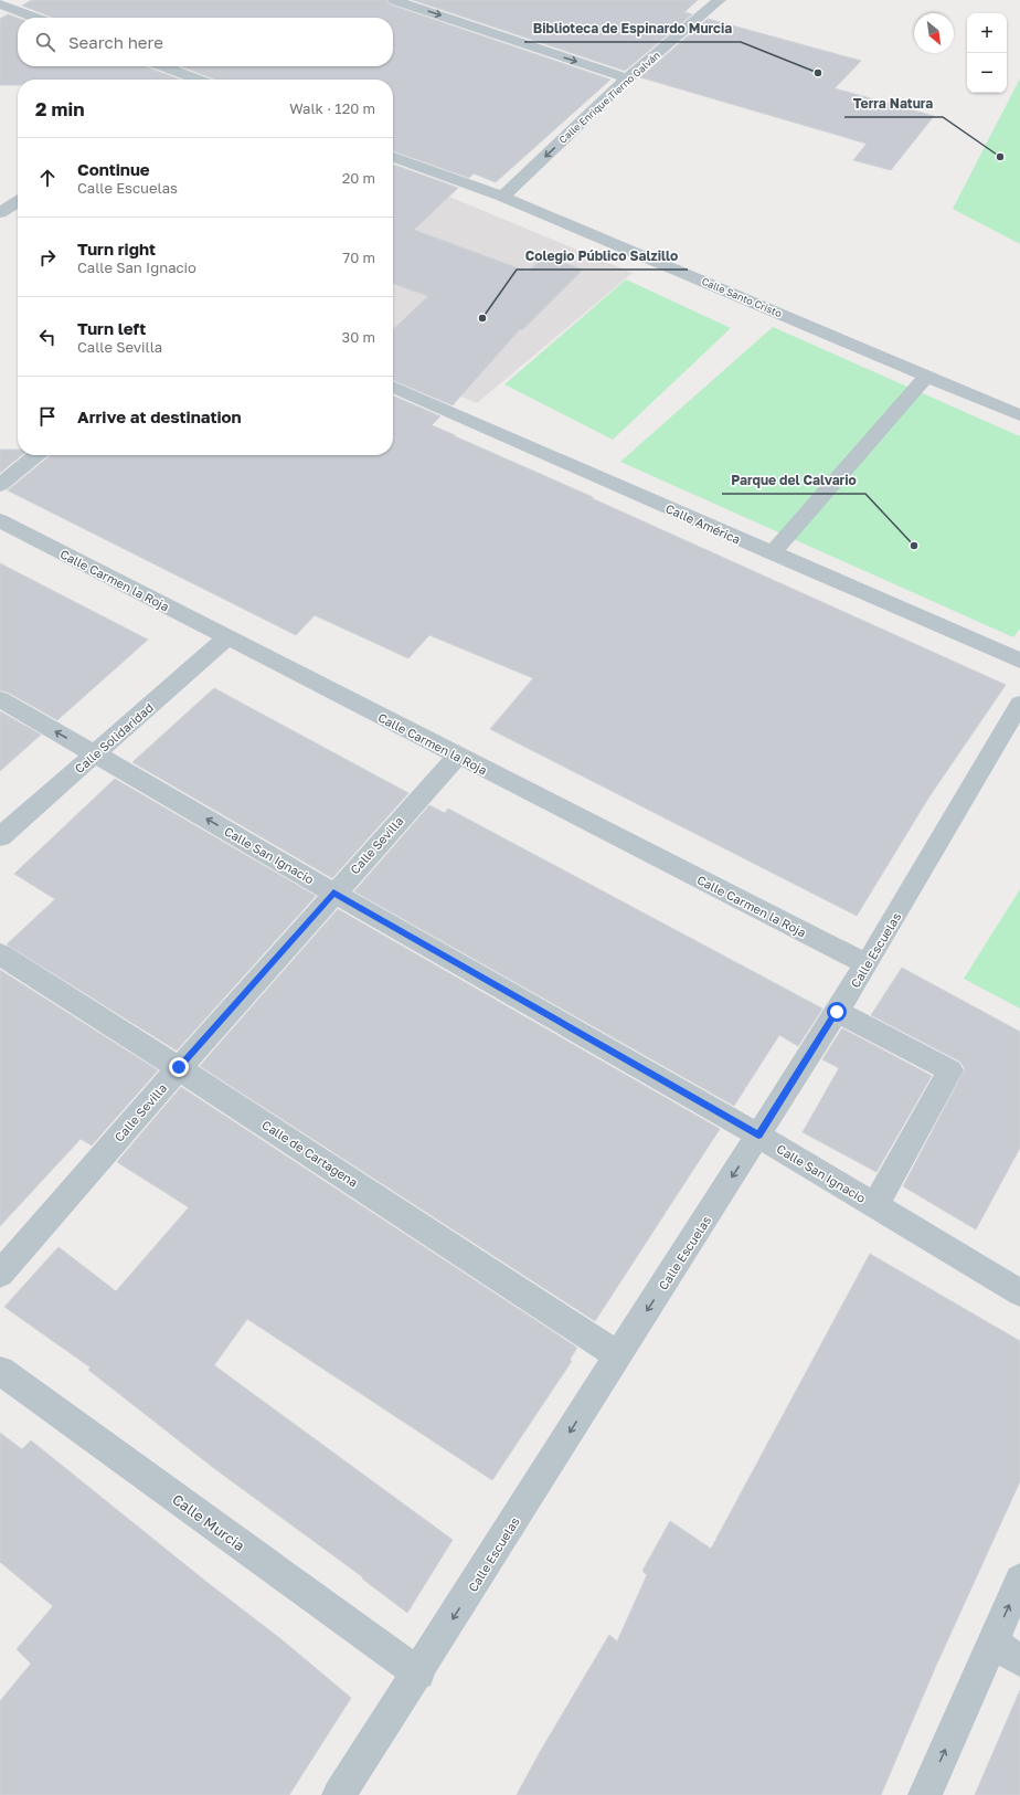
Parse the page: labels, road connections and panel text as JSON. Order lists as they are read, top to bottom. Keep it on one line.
{"streets":{"street":["Calle Enrique Tierno Galván","Calle Santo Cristo","Calle América","Calle Carmen la Roja","Calle Solidaridad","Calle Sevilla","Calle San Ignacio","Calle Escuelas","Calle de Cartagena","Calle Murcia"]},"crossings":[["Calle Enrique Tierno Galván","Calle Santo Cristo"],["Calle Carmen la Roja","Calle Solidaridad"],["Calle Carmen la Roja","Calle Sevilla"],["Calle Carmen la Roja","Calle Escuelas"],["Calle Solidaridad","Calle San Ignacio"],["Calle Sevilla","Calle San Ignacio"],["Calle Sevilla","Calle de Cartagena"],["Calle San Ignacio","Calle Escuelas"],["Calle Escuelas","Calle de Cartagena"],["Calle Escuelas","Calle Murcia"]],"one_way":["Calle Enrique Tierno Galván","Calle Escuelas"],"places":["Biblioteca de Espinardo Murcia","Terra Natura","Colegio Público Salzillo","Parque del Calvario"],"north":"bottom right","page":{"map_buttons":["+","−"],"search":"Search here","heading":["2 min","Walk · 120 m"],"list":[["Continue","Calle Escuelas","20 m"],["Turn right","Calle San Ignacio","70 m"],["Turn left","Calle Sevilla","30 m"],"Arrive at destination"]}}
